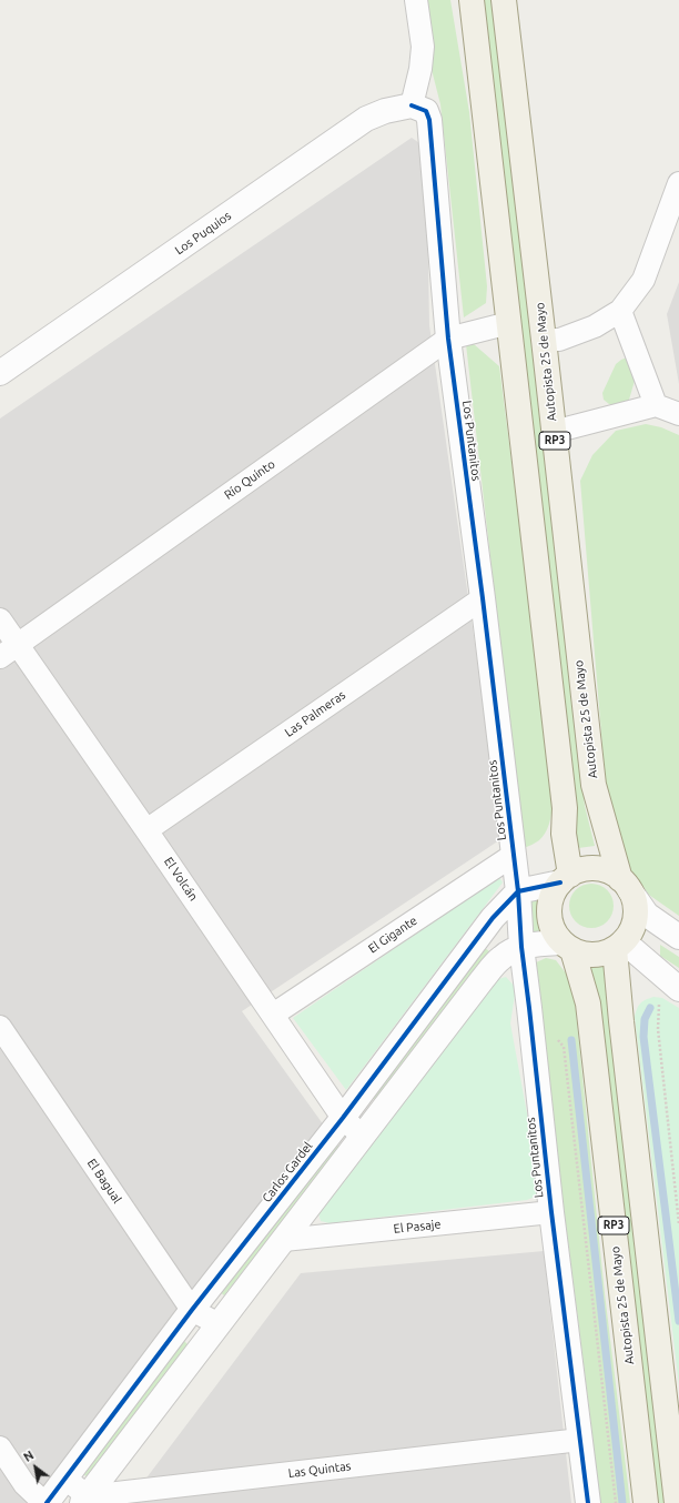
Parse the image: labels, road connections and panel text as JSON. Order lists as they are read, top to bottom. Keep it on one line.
{"streets":{"main road":["Autopista 25 de Mayo","RP3"],"street":["Los Puquios","Los Puntanitos","Río Quinto","Las Palmeras","El Volcán","El Gigante","Carlos Gardel","El Bagual","El Pasaje","Las Quintas"]},"crossings":[["Los Puquios","Los Puntanitos"],["Autopista 25 de Mayo","RP3"],["Los Puntanitos","Río Quinto"],["Los Puntanitos","Las Palmeras"],["Los Puntanitos","El Gigante"],["Los Puntanitos","Carlos Gardel"],["Los Puntanitos","El Pasaje"],["Los Puntanitos","Las Quintas"],["RP3","Río Quinto"],["Río Quinto","El Volcán"],["Las Palmeras","El Volcán"],["El Volcán","El Gigante"],["El Volcán","Carlos Gardel"],["Carlos Gardel","El Bagual"]],"north":"top left"}
